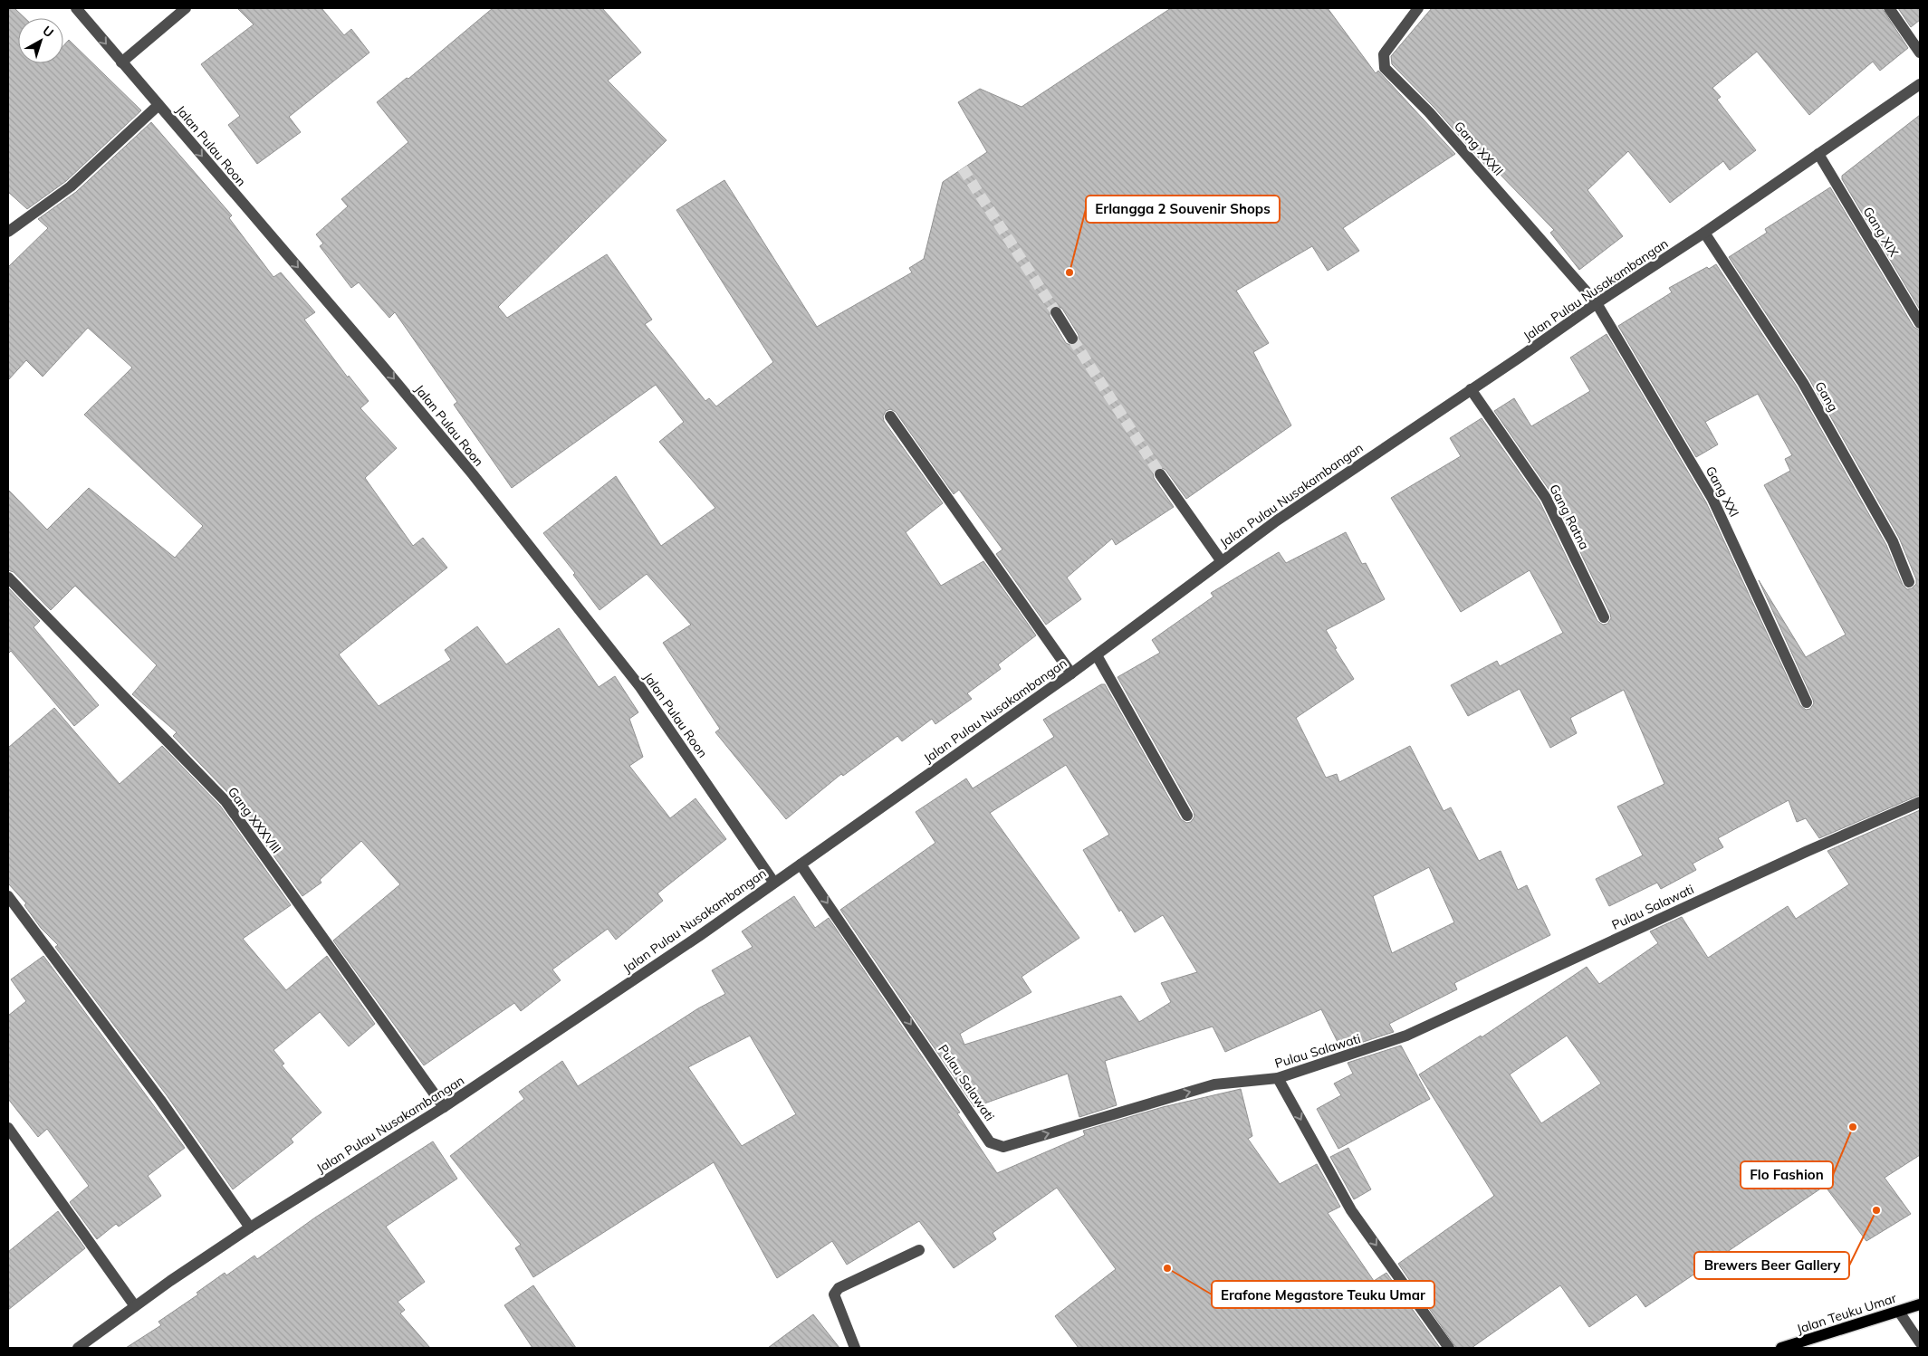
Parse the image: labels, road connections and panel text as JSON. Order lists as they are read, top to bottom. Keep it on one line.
{"streets":{"main road":["Jalan Teuku Umar"],"street":["Jalan Pulau Roon","Gang XXXII","Gang XIX","Jalan Pulau Nusakambangan","Gang","Gang XXI","Gang Ratna","Gang XXXVIII","Pulau Salawati"]},"crossings":[["Jalan Pulau Roon","Jalan Pulau Nusakambangan"],["Gang XXXII","Jalan Pulau Nusakambangan"],["Gang XXXII","Gang XXI"],["Gang XIX","Jalan Pulau Nusakambangan"],["Jalan Pulau Nusakambangan","Gang"],["Jalan Pulau Nusakambangan","Gang XXI"],["Jalan Pulau Nusakambangan","Gang Ratna"],["Jalan Pulau Nusakambangan","Gang XXXVIII"],["Jalan Pulau Nusakambangan","Pulau Salawati"]],"one_way":["Jalan Pulau Roon","Pulau Salawati"],"places":["Erlangga 2 Souvenir Shops","Flo Fashion","Brewers Beer Gallery","Erafone Megastore Teuku Umar"],"north":"top right"}
